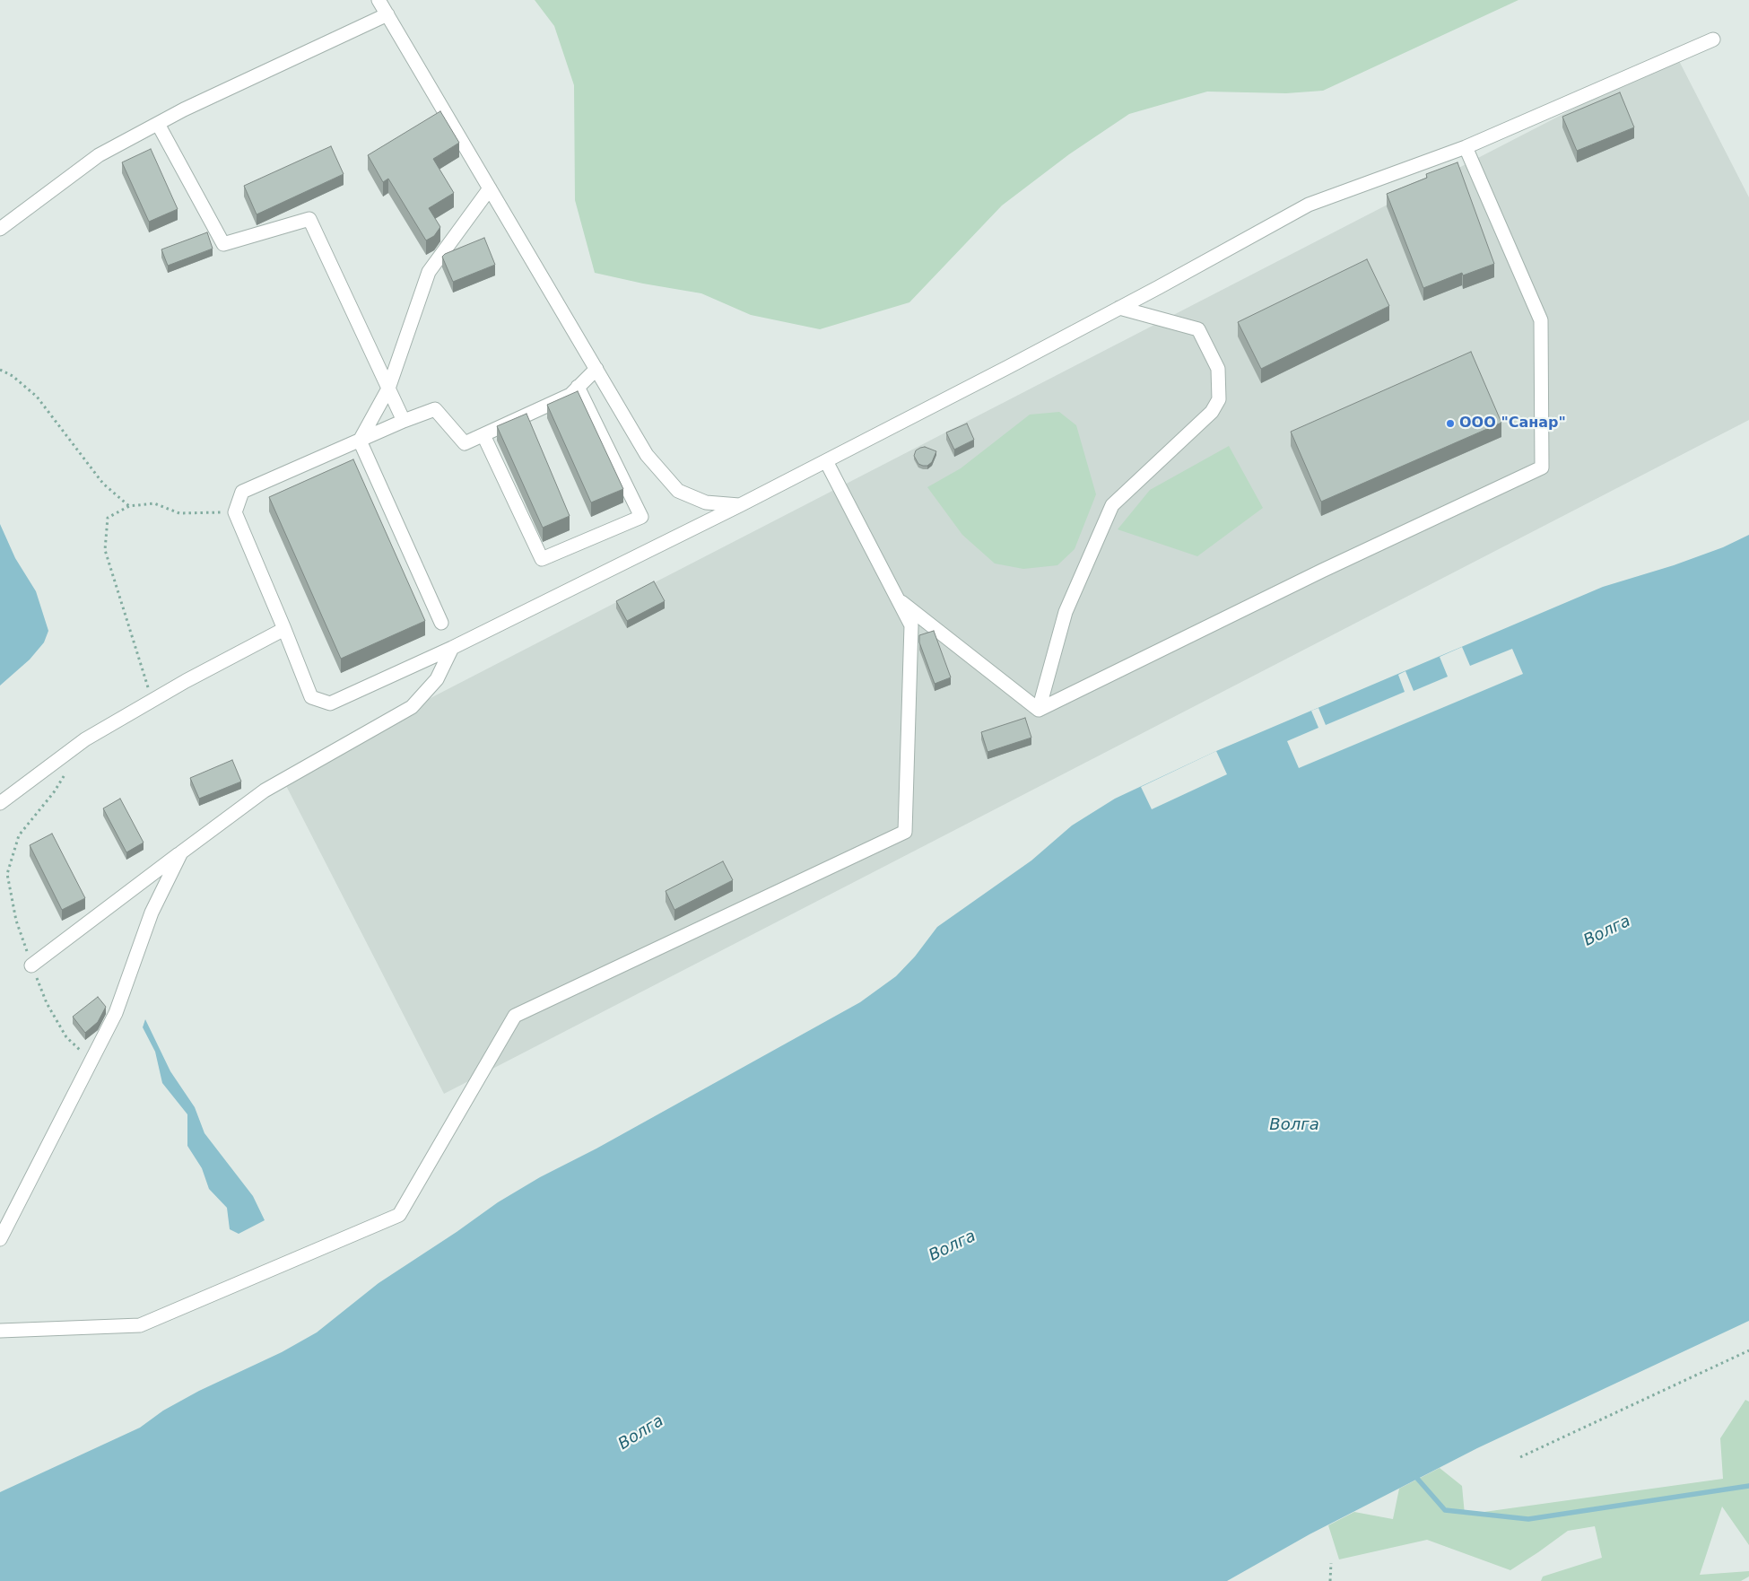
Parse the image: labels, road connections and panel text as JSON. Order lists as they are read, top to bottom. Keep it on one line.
{"water":["Волга"],"places":["ООО \"Санар\""]}
